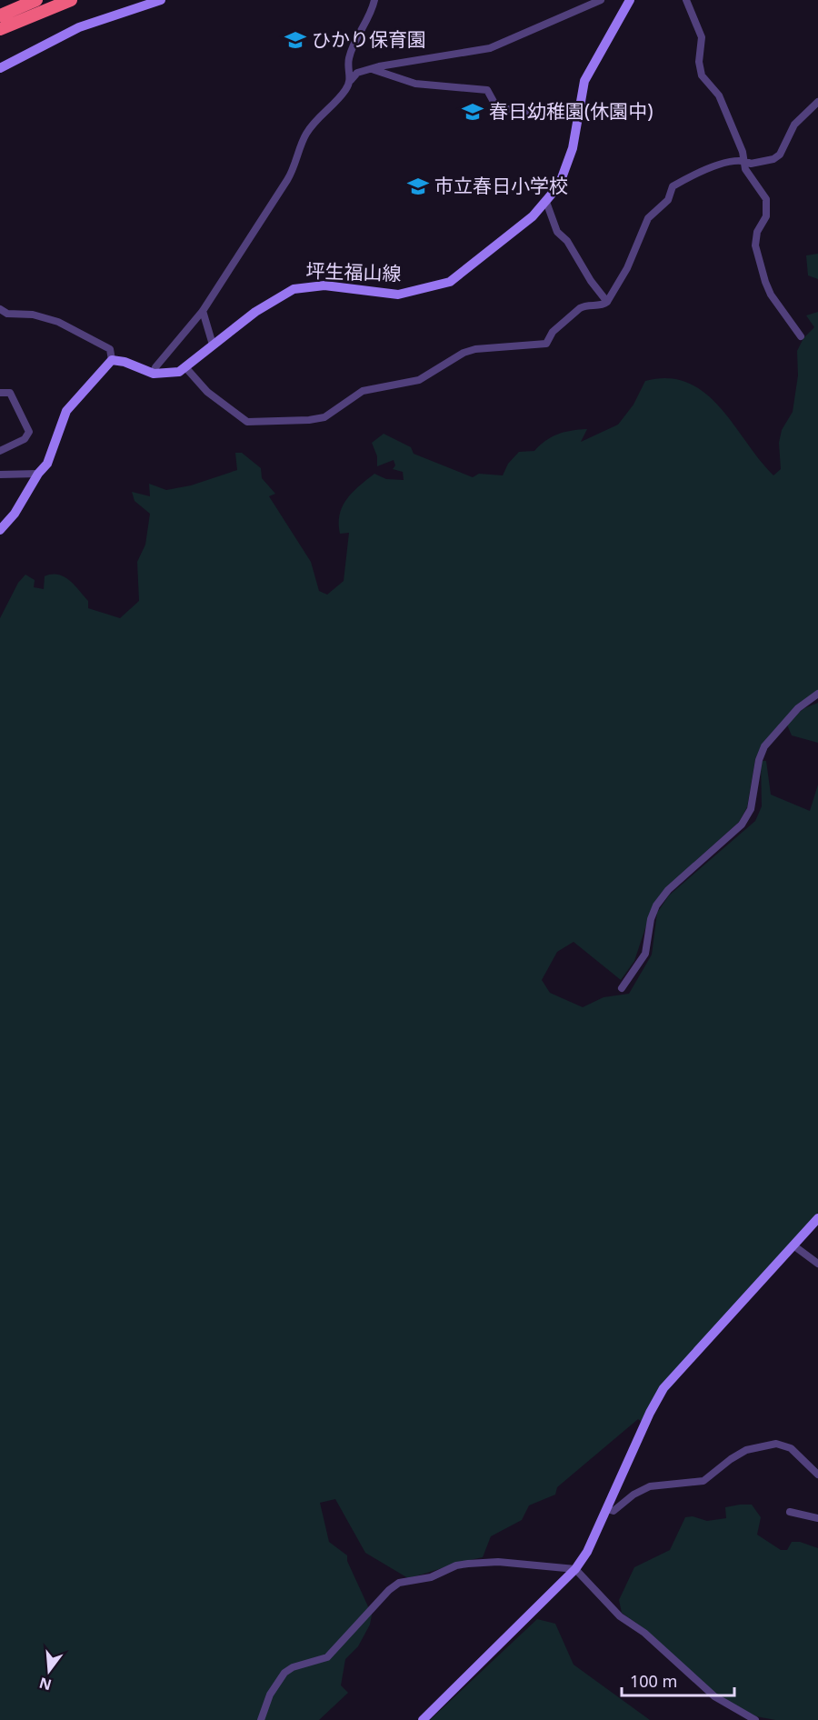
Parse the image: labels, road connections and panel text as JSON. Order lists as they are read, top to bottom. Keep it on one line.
{"streets":{"main road":["坪生福山線"]},"places":{"school or university":["ひかり保育園","春日幼稚園(休園中)","市立春日小学校"]},"scale_bar":"100 m","north":"bottom"}
